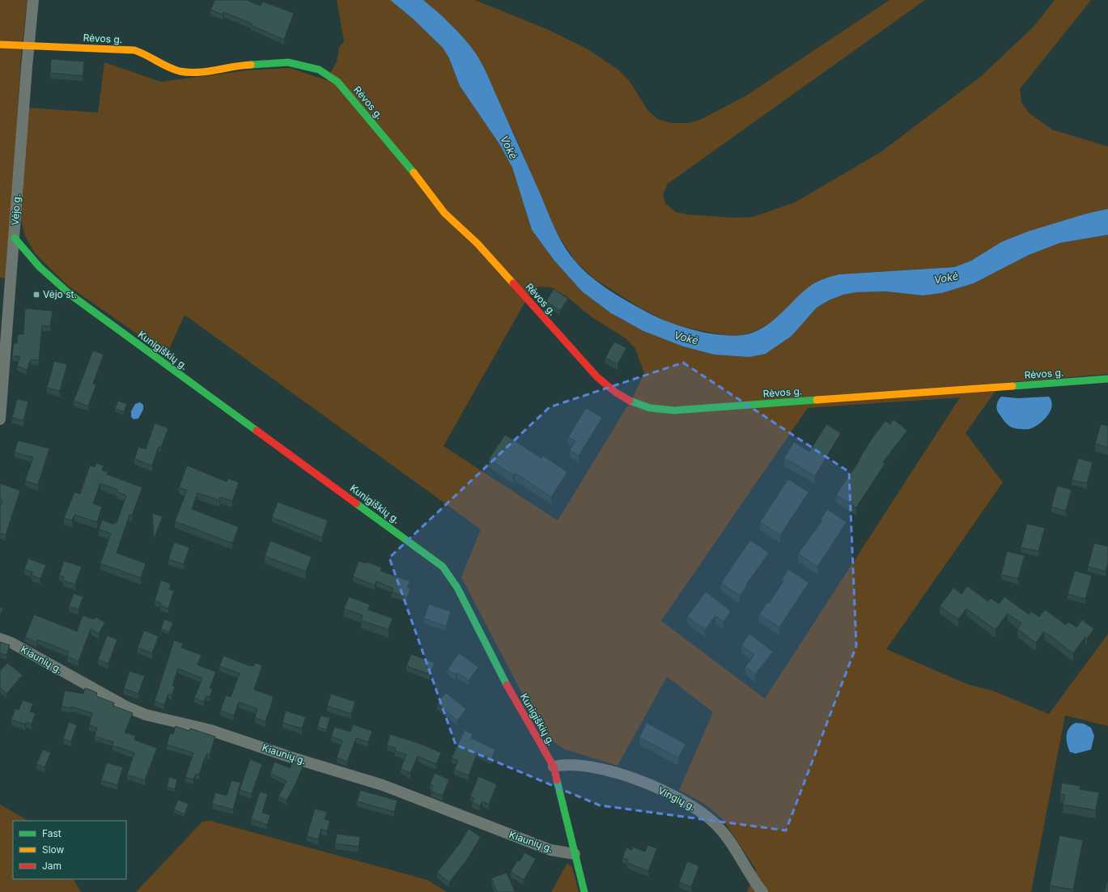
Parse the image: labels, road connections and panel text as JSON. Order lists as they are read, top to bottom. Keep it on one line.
{"streets":{"street":["Rėvos g.","Vėjo g.","Kunigiškių g.","Kiaunių g.","Vingių g."]},"crossings":[["Rėvos g.","Vėjo g."],["Vėjo g.","Kunigiškių g."],["Kunigiškių g.","Kiaunių g."],["Kunigiškių g.","Vingių g."]],"water":["Vokė"],"places":{"transit":["Vėjo st."]},"legend":["Fast","Slow","Jam"]}
